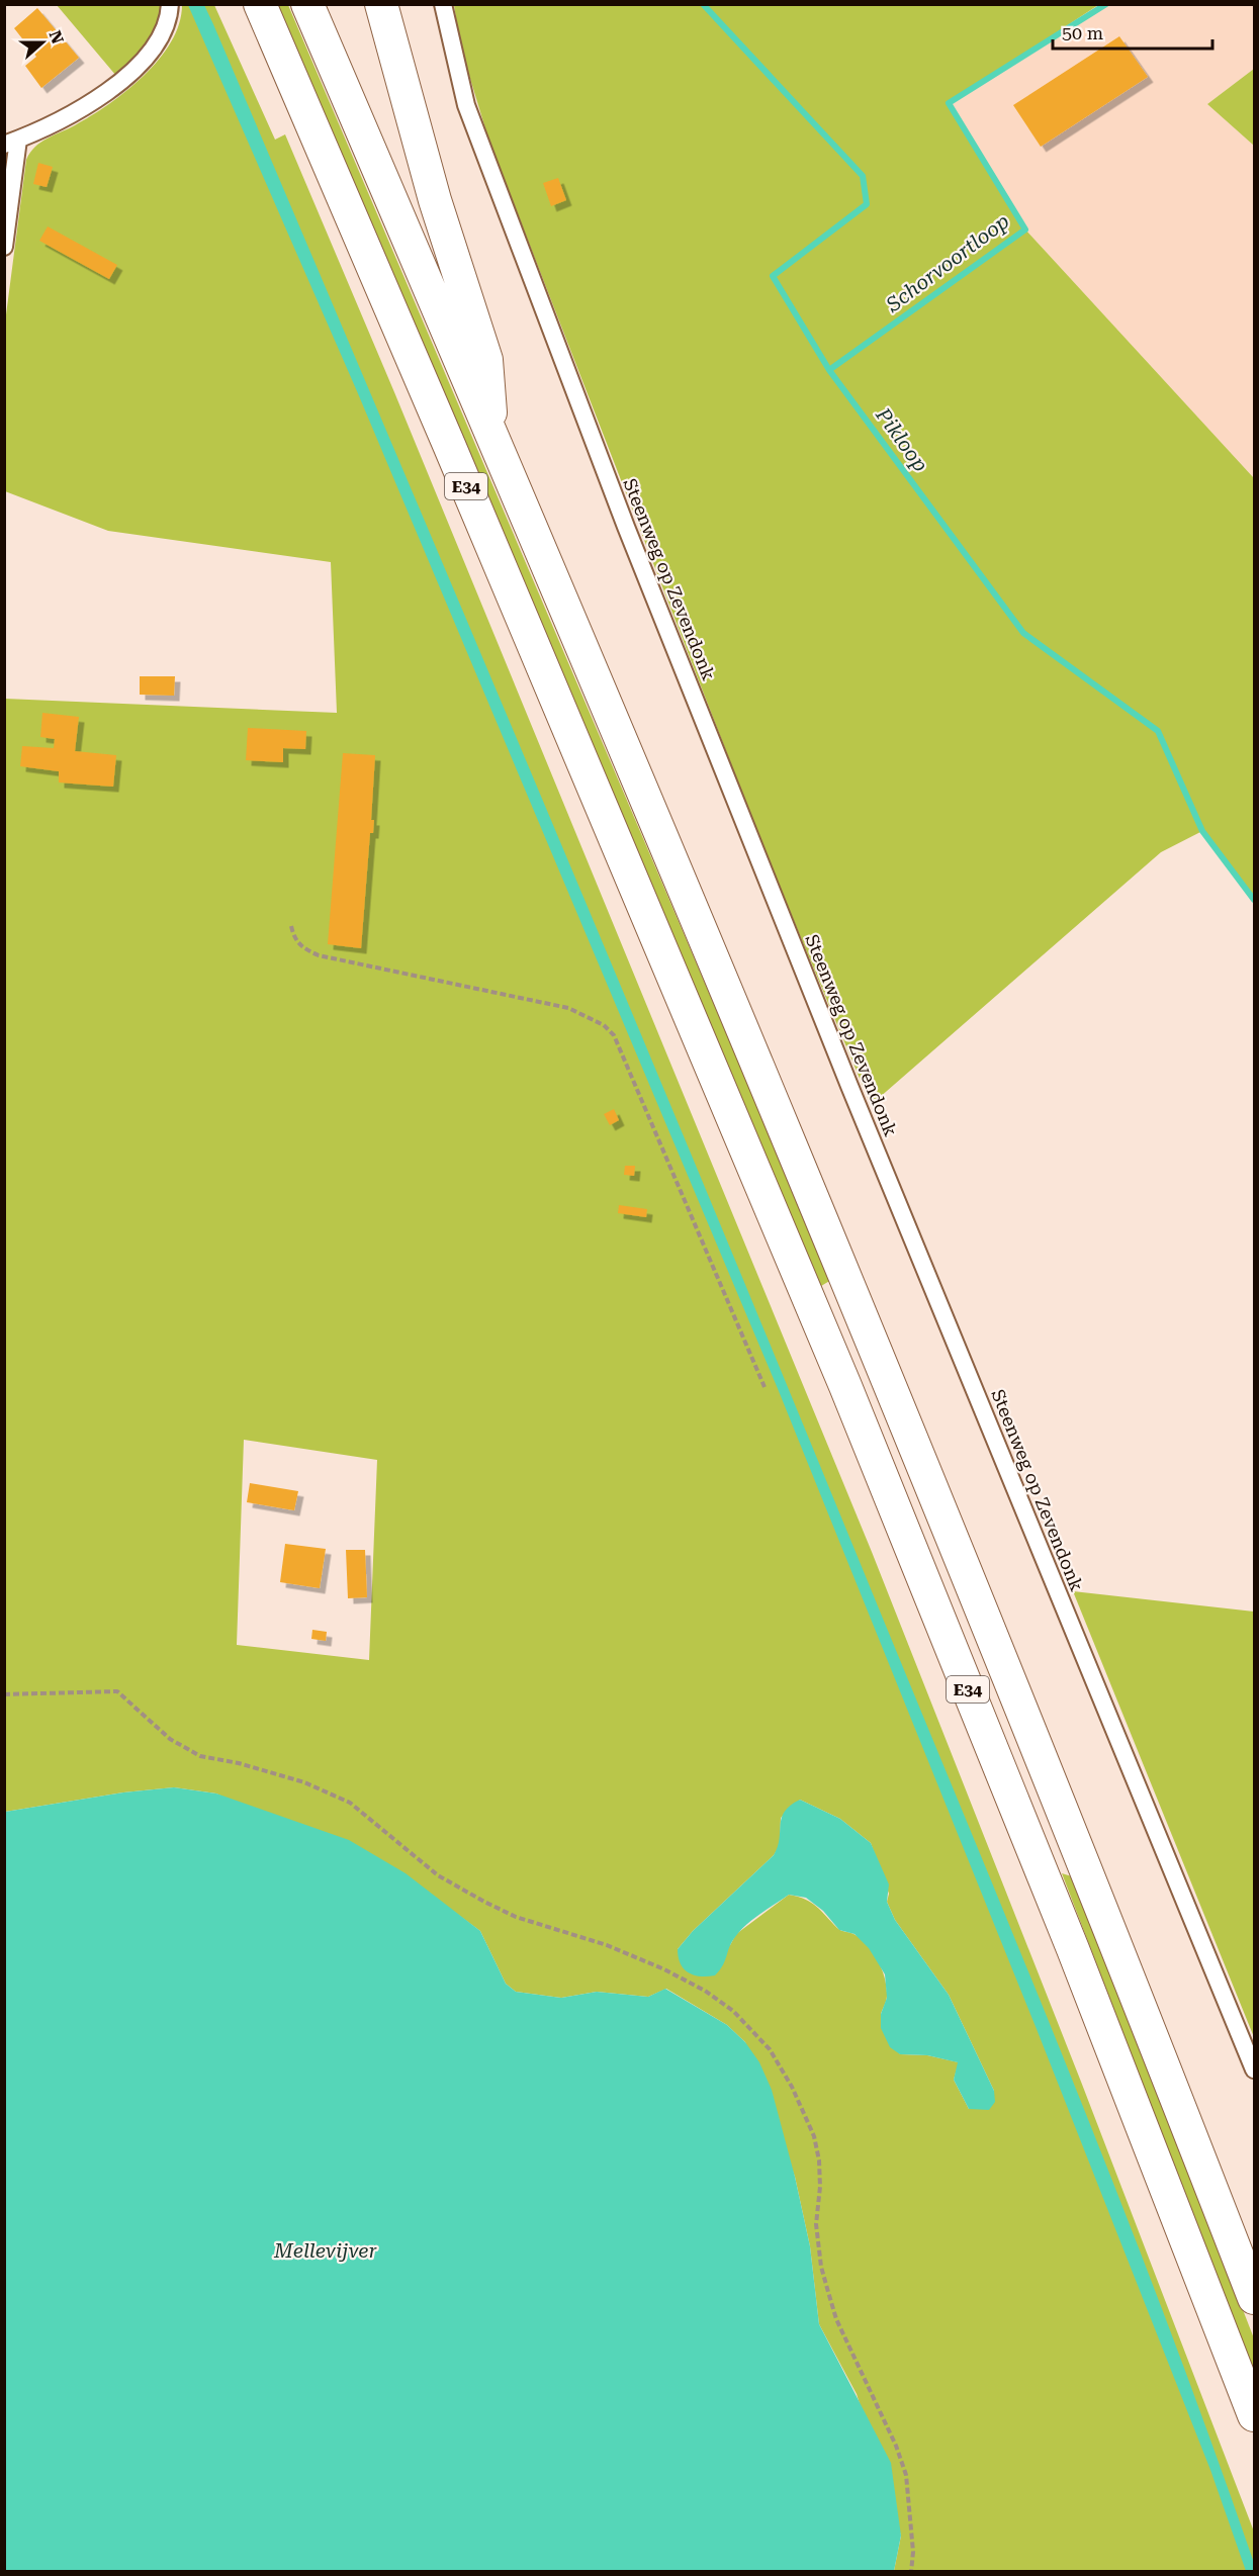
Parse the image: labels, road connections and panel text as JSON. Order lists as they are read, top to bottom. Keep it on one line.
{"streets":{"highway":["E34"],"street":["Steenweg op Zevendonk"]},"water":["Schorvoortloop","Pikloop","Mellevijver"],"scale_bar":"50 m","north":"right"}
